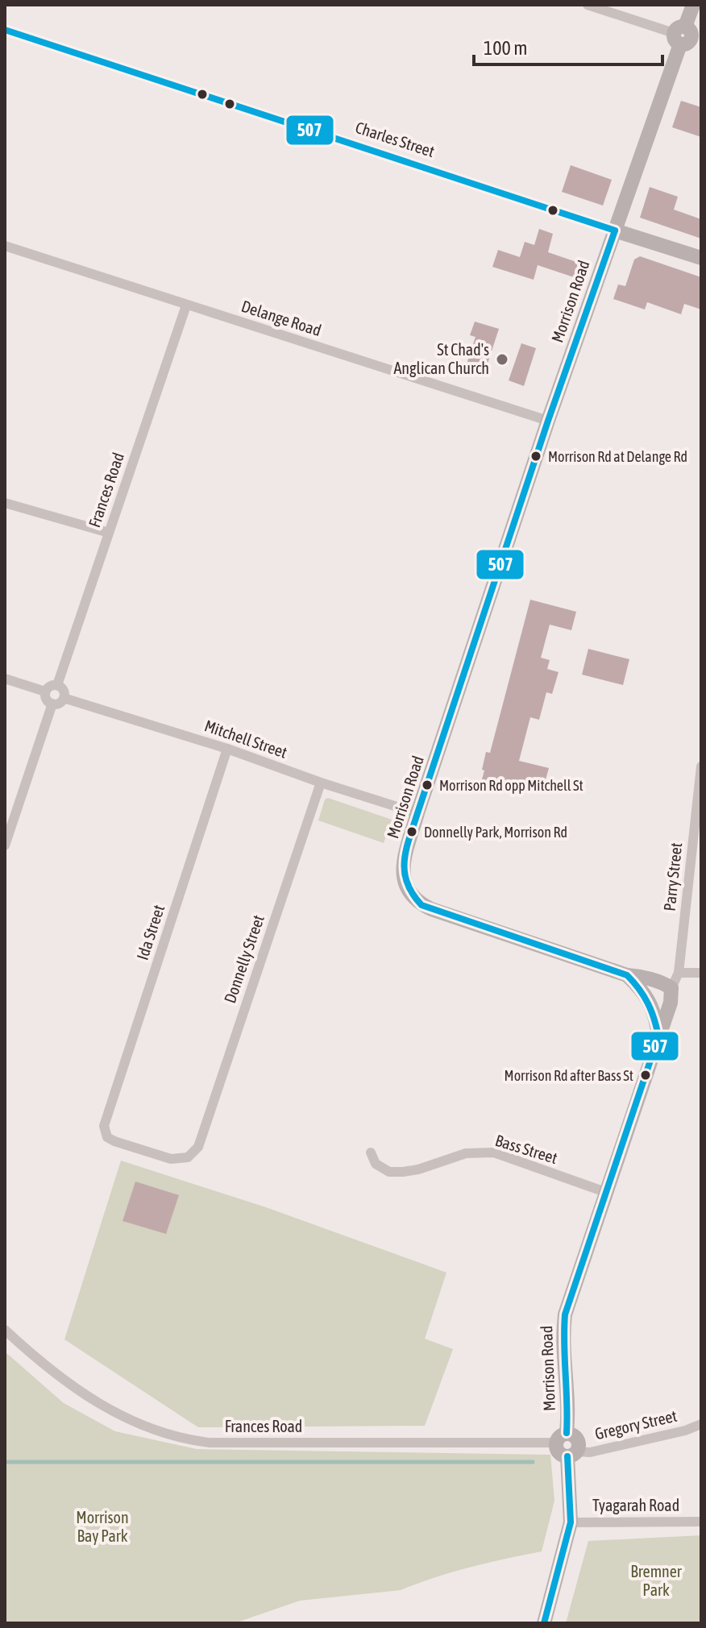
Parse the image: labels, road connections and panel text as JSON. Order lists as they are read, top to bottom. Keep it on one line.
{"streets":{"street":["Charles Street","Morrison Road","Delange Road","Frances Road","Mitchell Street","Parry Street","Ida Street","Donnelly Street","Bass Street","Gregory Street","Tyagarah Road"]},"crossings":[["Charles Street","Morrison Road"],["Morrison Road","Delange Road"],["Morrison Road","Frances Road"],["Morrison Road","Mitchell Street"],["Morrison Road","Parry Street"],["Morrison Road","Bass Street"],["Delange Road","Frances Road"],["Frances Road","Mitchell Street"],["Mitchell Street","Ida Street"],["Mitchell Street","Donnelly Street"],["Ida Street","Donnelly Street"]],"parks":["Morrison Bay Park","Bremner Park"],"places":["St Chad's Anglican Church","Morrison Rd at Delange Rd","Morrison Rd opp Mitchell St","Donnelly Park, Morrison Rd","Morrison Rd after Bass St"],"lines":["transit line 507"],"scale_bar":"100 m"}
